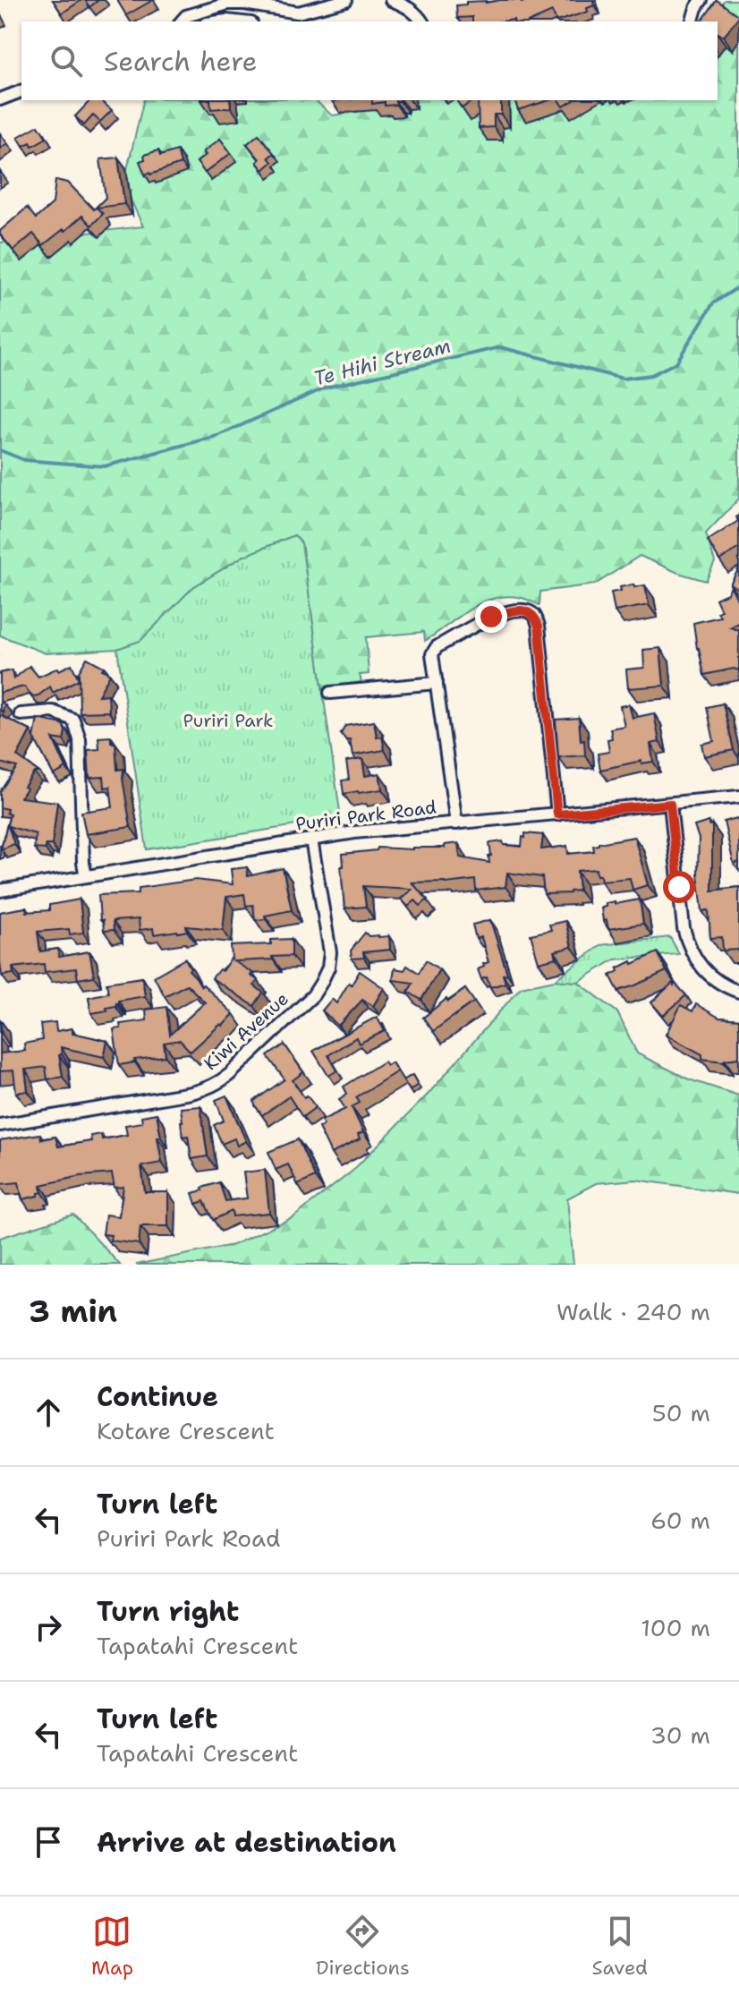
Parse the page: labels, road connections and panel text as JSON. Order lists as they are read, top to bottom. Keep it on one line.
{"streets":{"street":["Puriri Park Road","Kiwi Avenue"]},"crossings":[["Puriri Park Road","Kiwi Avenue"]],"water":["Te Hihi Stream"],"parks":["Puriri Park"],"page":{"search":"Search here","heading":["3 min","Walk · 240 m"],"list":[["Continue","Kotare Crescent","50 m"],["Turn left","Puriri Park Road","60 m"],["Turn right","Tapatahi Crescent","100 m"],["Turn left","Tapatahi Crescent","30 m"],"Arrive at destination"],"nav":["Map","Directions","Saved"]}}
